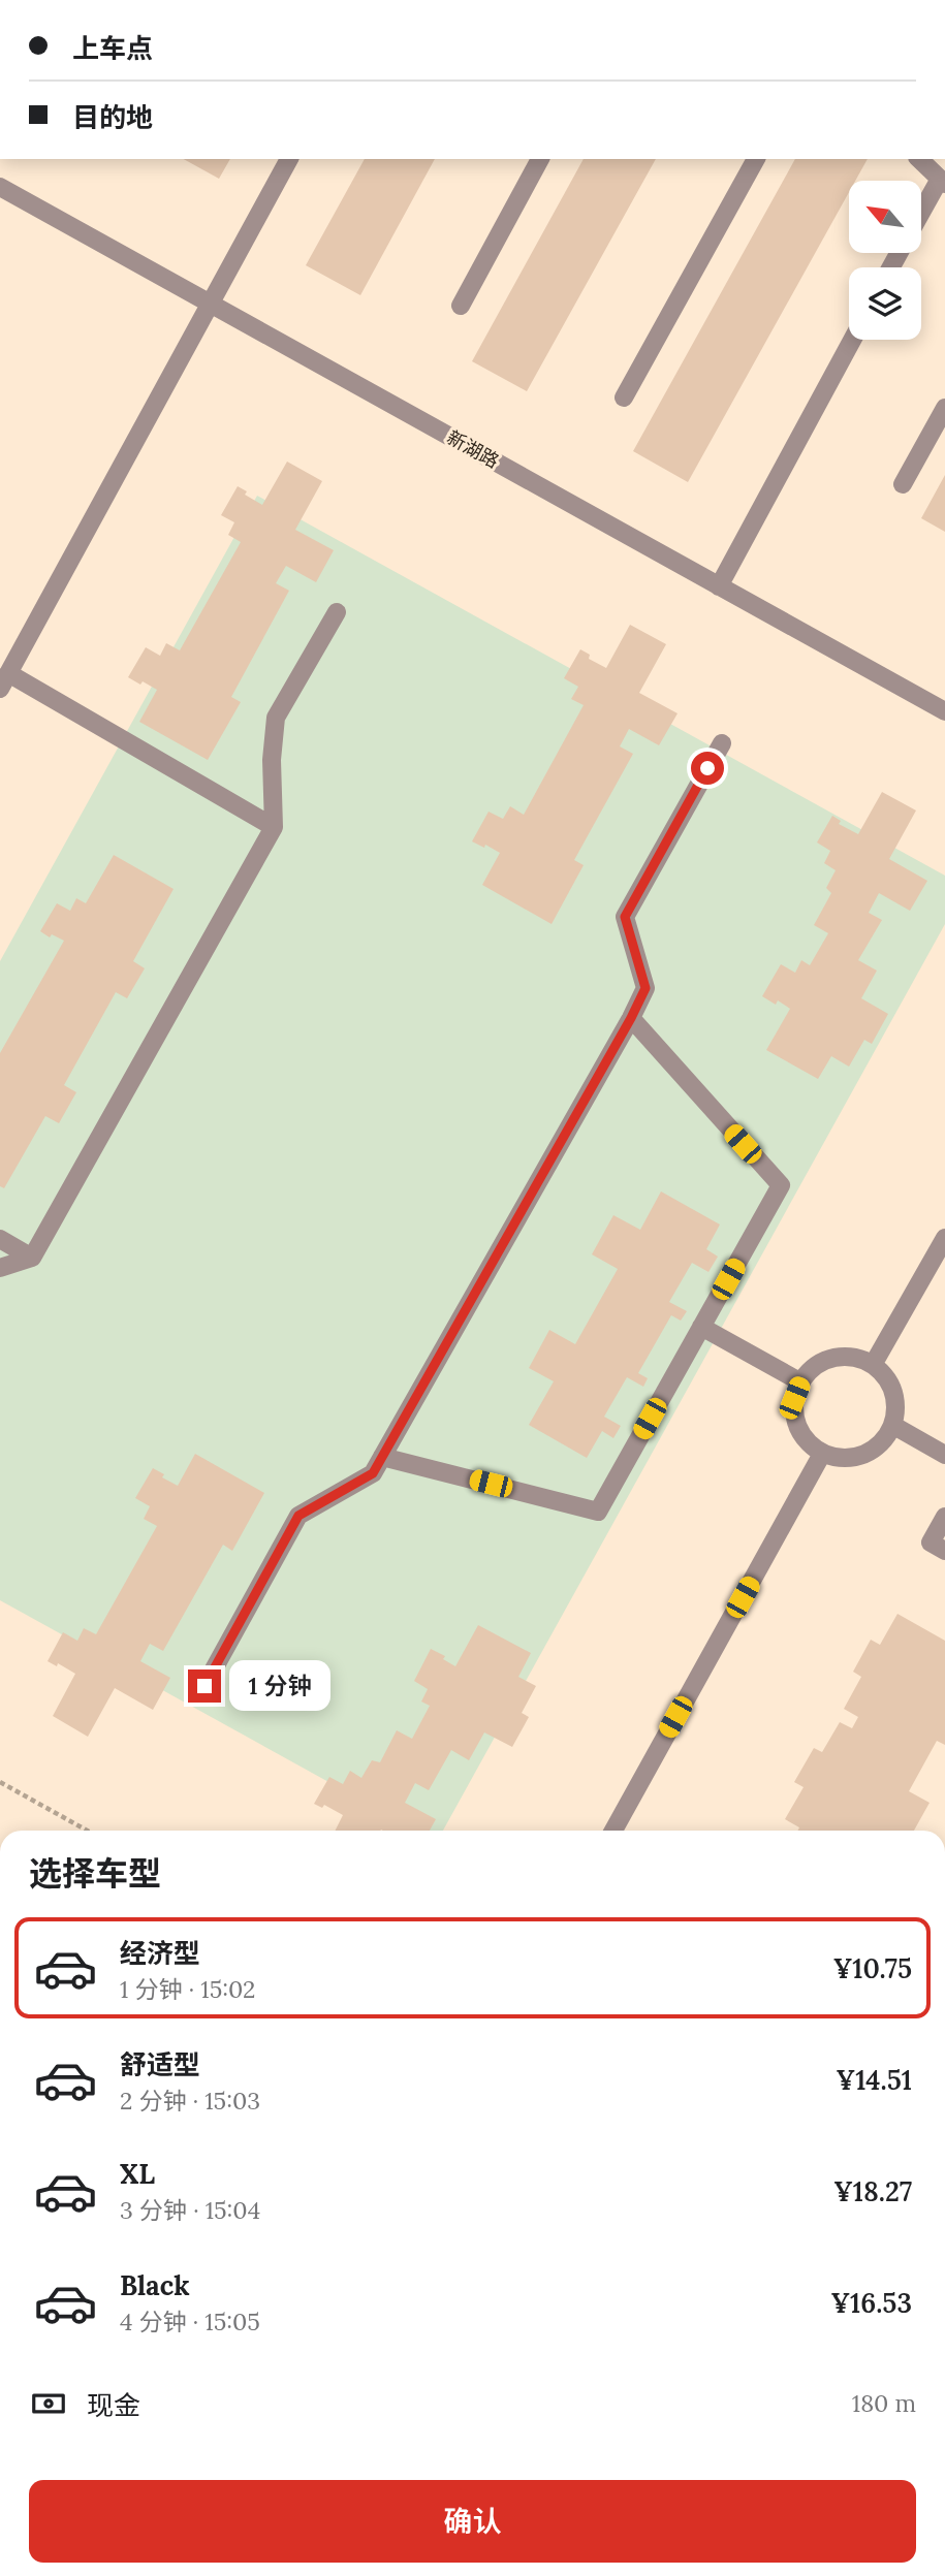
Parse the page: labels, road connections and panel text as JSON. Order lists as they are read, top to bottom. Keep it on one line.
{"streets":{"street":["新湖路"]},"north":"top left","page":{"banner":["上车点","目的地"],"bubble":"1 分钟","heading":"选择车型","list":[{"name":"经济型","note":"1 分钟 · 15:02","value":"¥10.75"},{"name":"舒适型","note":"2 分钟 · 15:03","value":"¥14.51"},{"name":"XL","note":"3 分钟 · 15:04","value":"¥18.27"},{"name":"Black","note":"4 分钟 · 15:05","value":"¥16.53"}],"pay":["现金","180 m"],"buttons":"确认"}}
